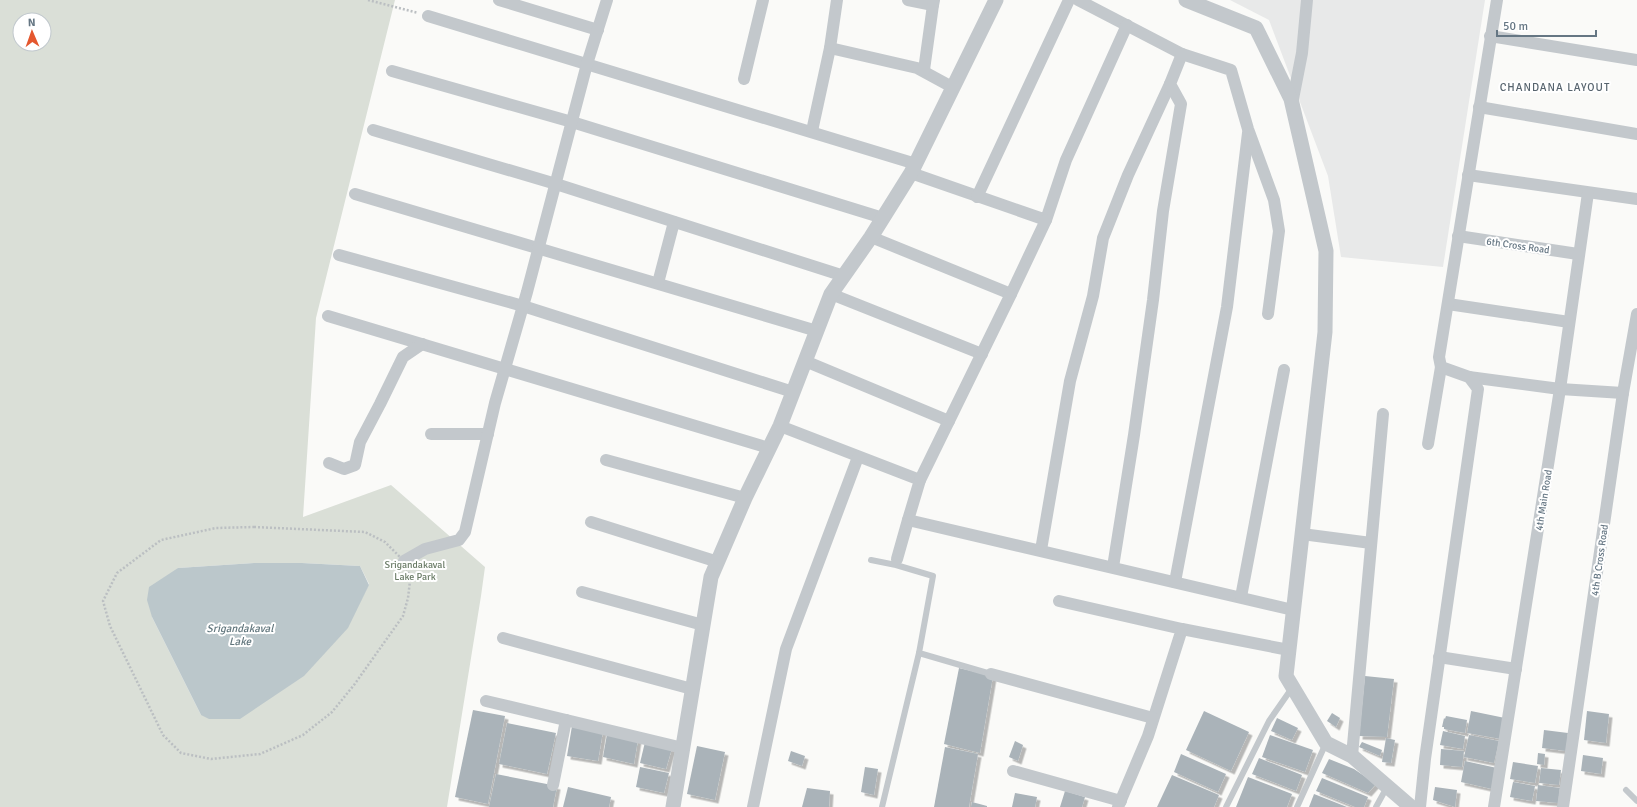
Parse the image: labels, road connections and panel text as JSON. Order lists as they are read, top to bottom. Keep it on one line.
{"streets":{"street":["6th Cross Road","4th Main Road","4th B Cross Road"]},"crossings":[["6th Cross Road","4th Main Road"]],"districts":["CHANDANA LAYOUT"],"water":["Srigandakaval Lake"],"parks":["Srigandakaval Lake Park"],"scale_bar":"50 m","north":"top"}
